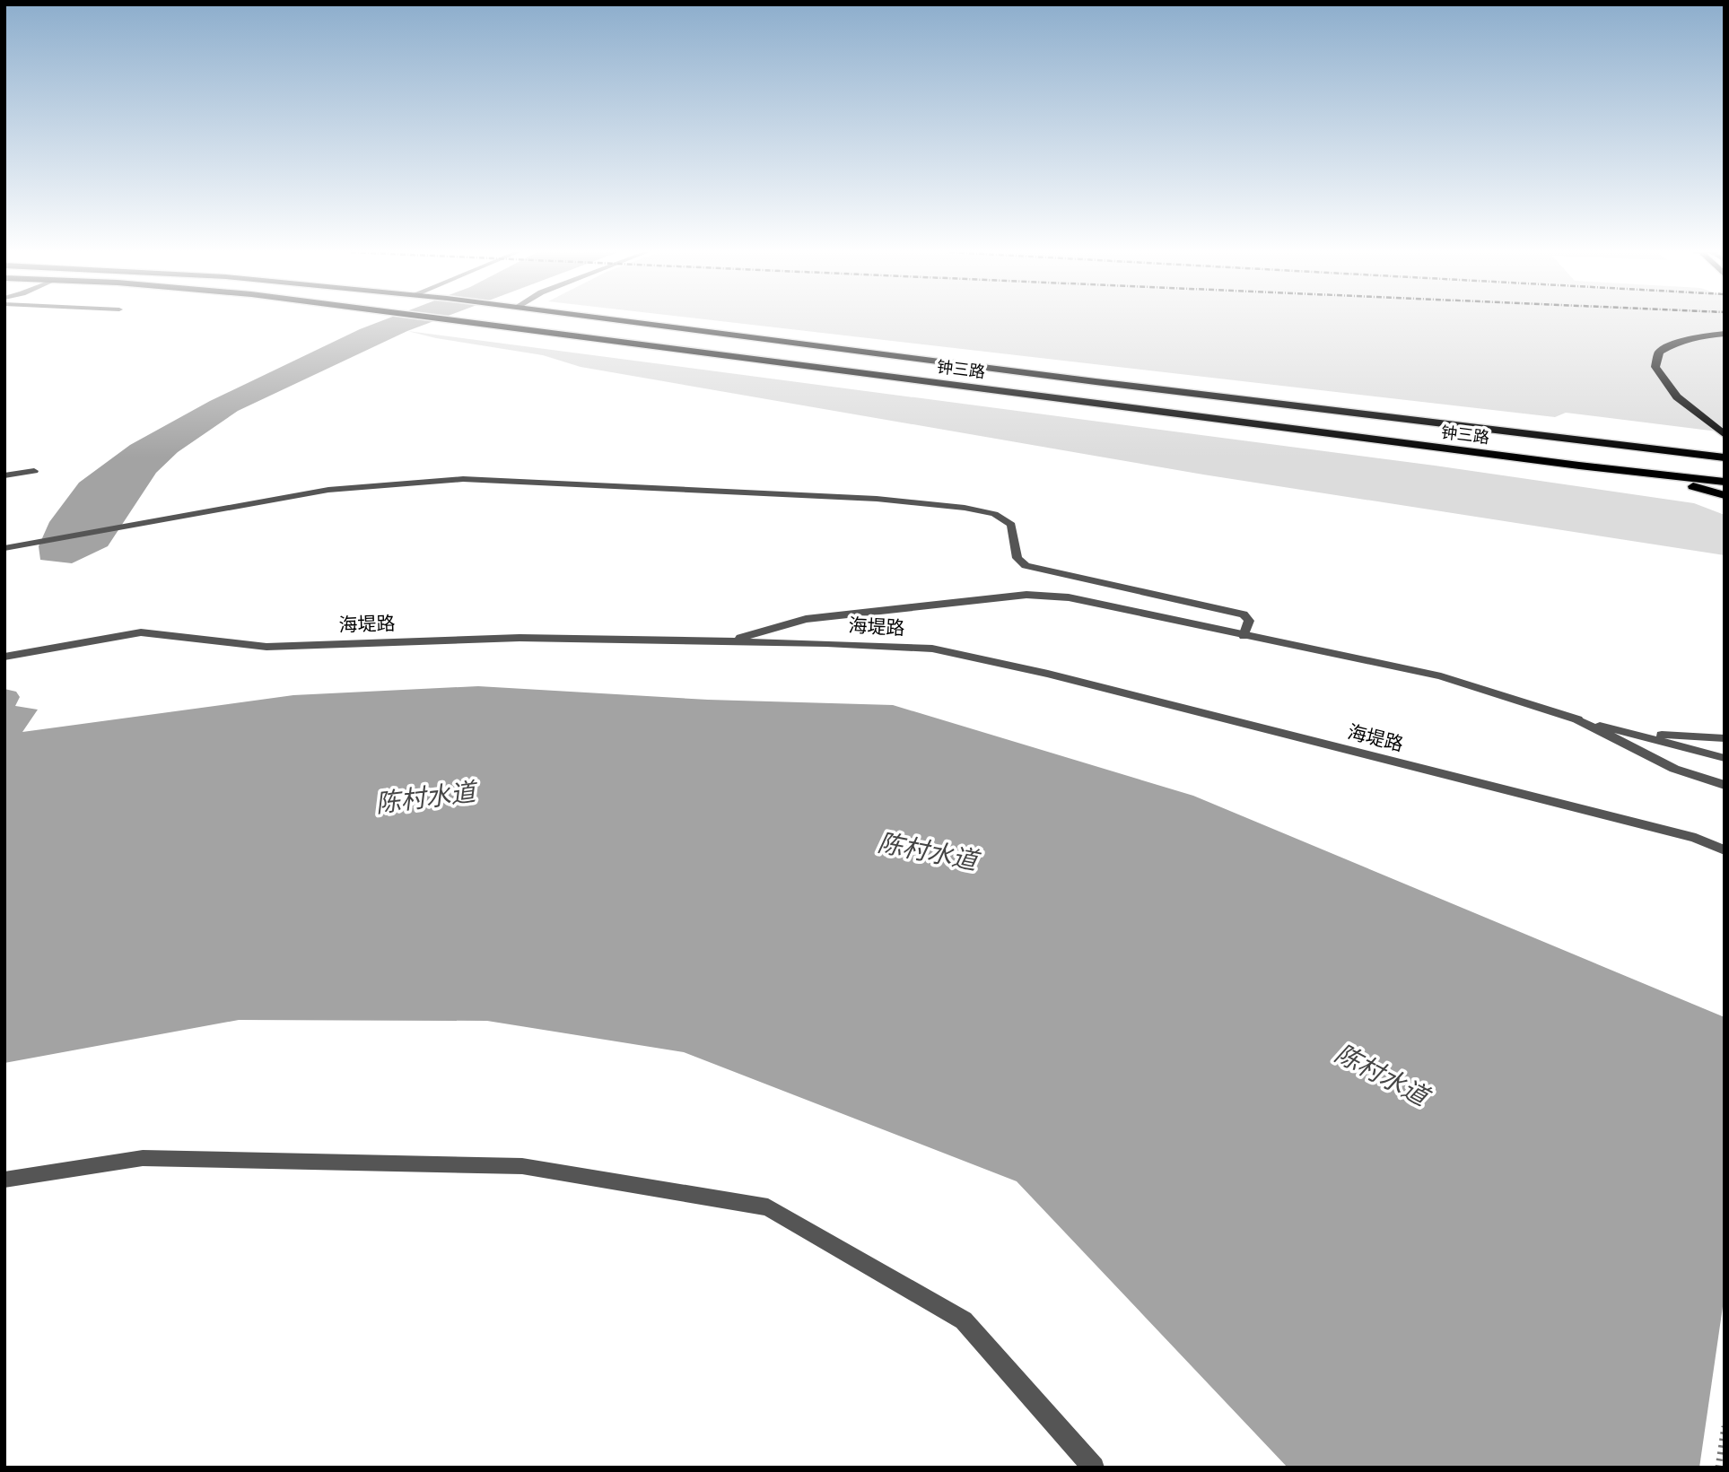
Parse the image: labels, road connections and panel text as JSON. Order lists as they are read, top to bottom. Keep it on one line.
{"streets":{"main road":["钟三路"],"street":["海堤路"]},"water":["陈村水道"]}
